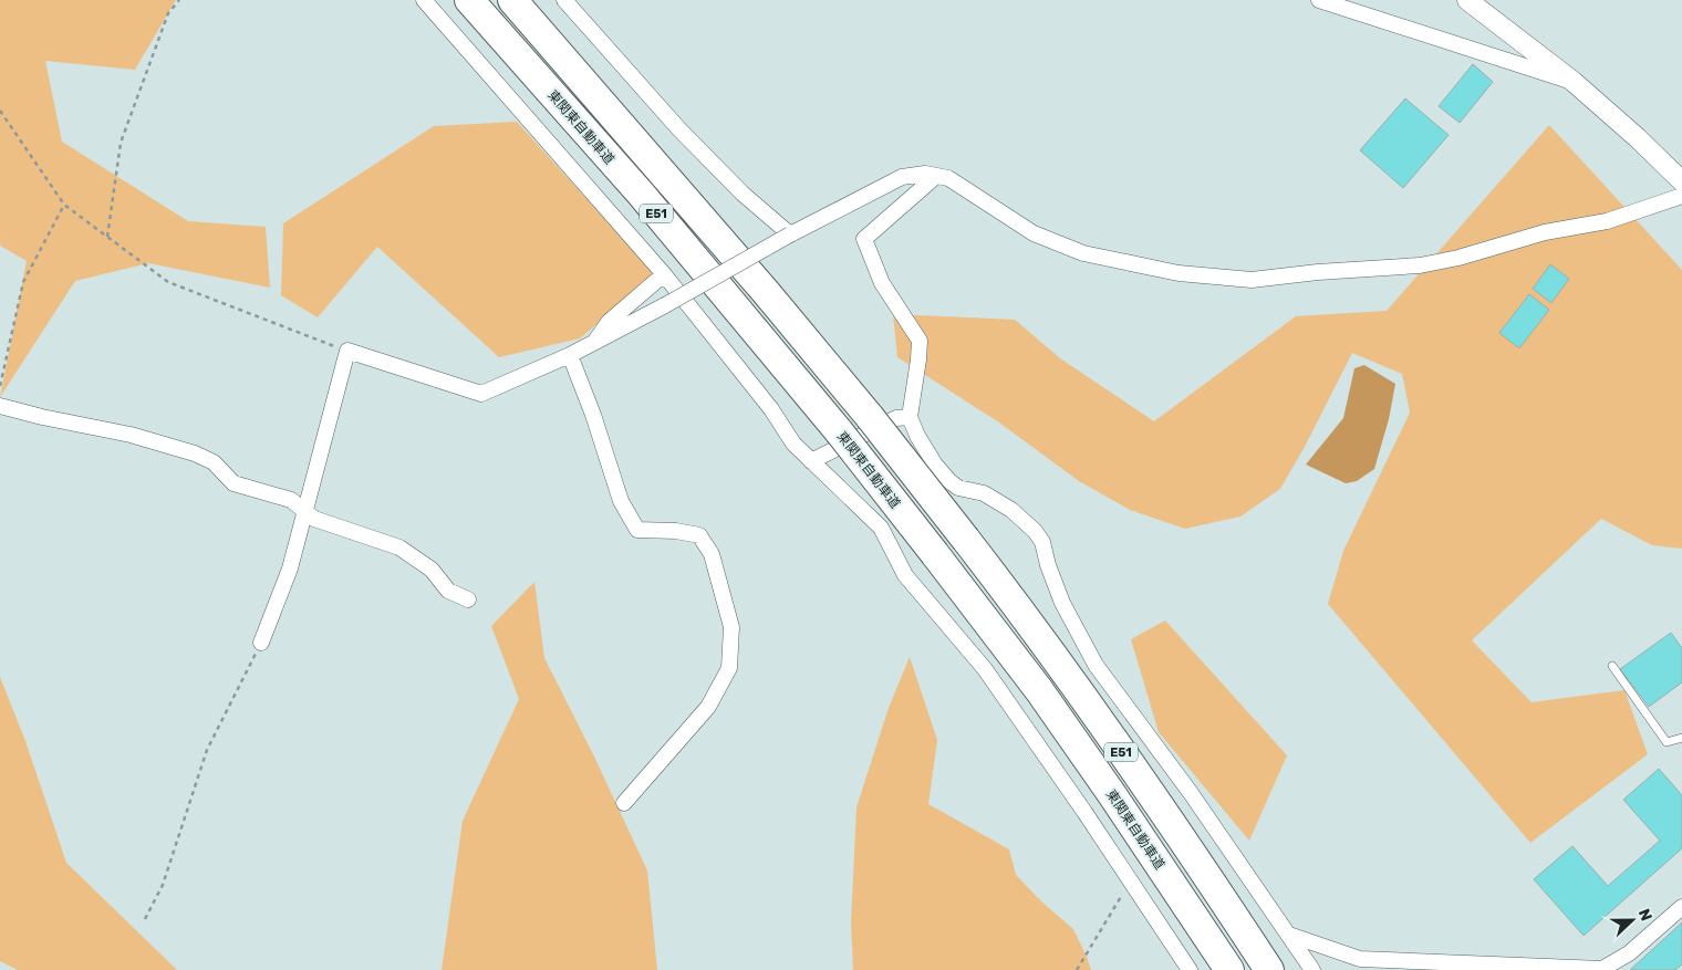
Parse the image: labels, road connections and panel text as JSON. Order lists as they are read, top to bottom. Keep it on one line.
{"streets":{"highway":["東関東自動車道","E51"]},"north":"right"}
